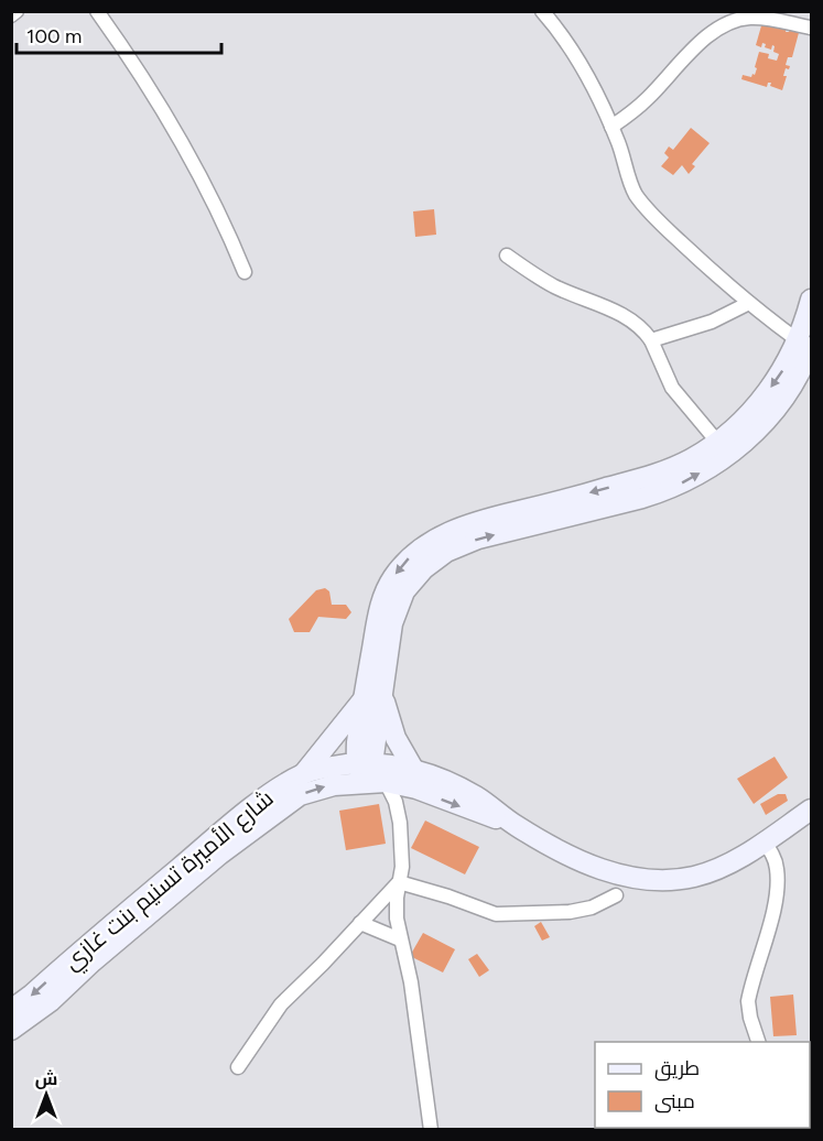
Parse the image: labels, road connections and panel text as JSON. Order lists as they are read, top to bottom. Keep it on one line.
{"streets":{"main road":["شارع الأميرة تسنيم بنت غازي"]},"legend":["طريق","مبنى"],"scale_bar":"100 m","north":"top"}
